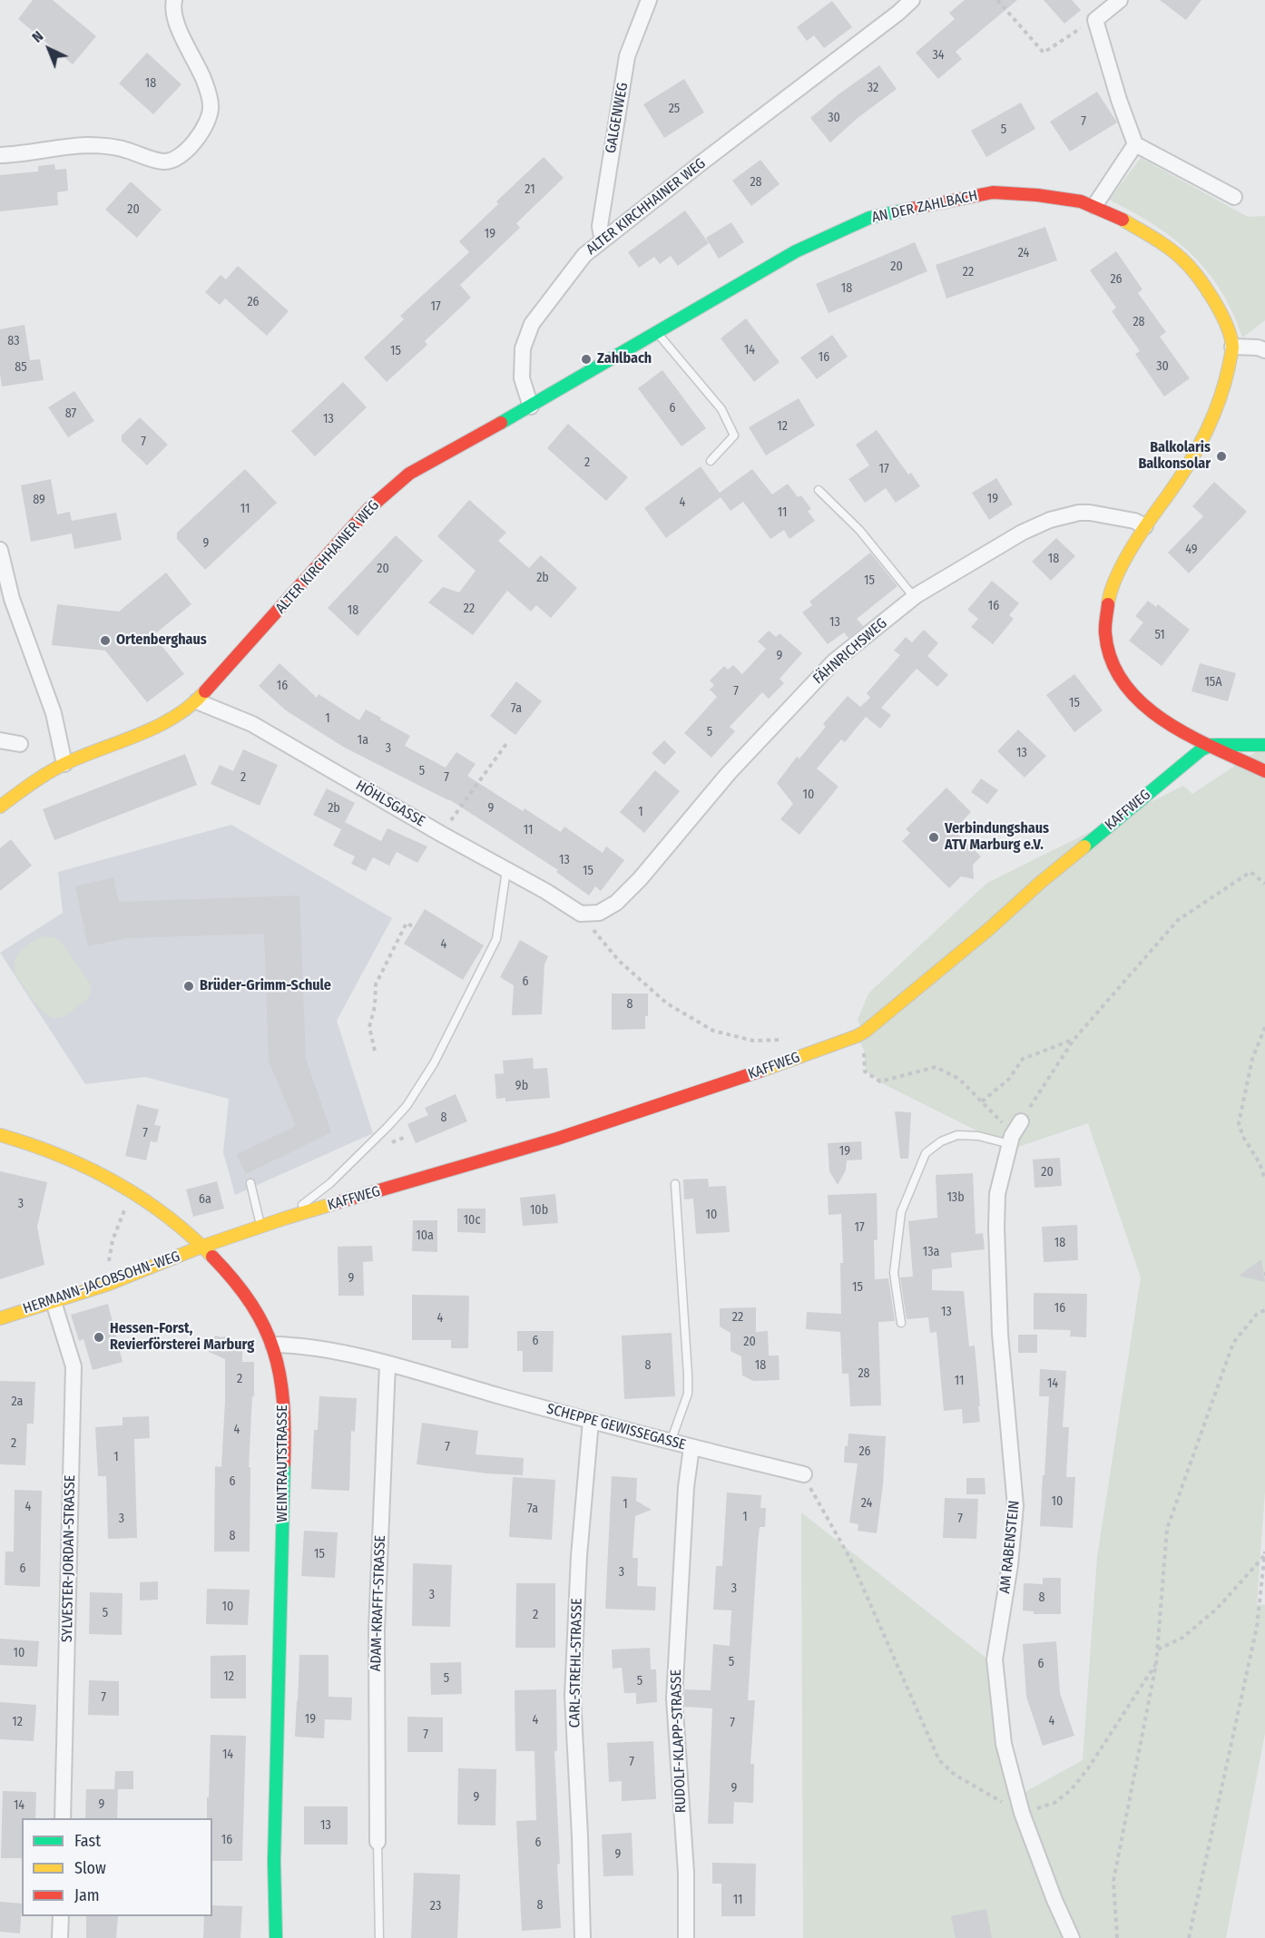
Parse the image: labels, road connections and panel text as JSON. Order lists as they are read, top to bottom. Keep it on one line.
{"streets":{"street":["GALGENWEG","ALTER KIRCHHAINER WEG","AN DER ZAHLBACH","FÄHNRICHSWEG","HÖHLSGASSE","KAFFWEG","HERMANN-JACOBSOHN-WEG","SCHEPPE GEWISSEGASSE","WEINTRAUTSTRASSE","AM RABENSTEIN","SYLVESTER-JORDAN-STRASSE","ADAM-KRAFFT-STRASSE","CARL-STREHL-STRASSE","RUDOLF-KLAPP-STRASSE"]},"crossings":[["GALGENWEG","ALTER KIRCHHAINER WEG"],["ALTER KIRCHHAINER WEG","AN DER ZAHLBACH"],["ALTER KIRCHHAINER WEG","HÖHLSGASSE"],["FÄHNRICHSWEG","HÖHLSGASSE"],["KAFFWEG","HERMANN-JACOBSOHN-WEG"],["KAFFWEG","WEINTRAUTSTRASSE"],["HERMANN-JACOBSOHN-WEG","WEINTRAUTSTRASSE"],["HERMANN-JACOBSOHN-WEG","SYLVESTER-JORDAN-STRASSE"],["SCHEPPE GEWISSEGASSE","WEINTRAUTSTRASSE"],["SCHEPPE GEWISSEGASSE","ADAM-KRAFFT-STRASSE"],["SCHEPPE GEWISSEGASSE","CARL-STREHL-STRASSE"],["SCHEPPE GEWISSEGASSE","RUDOLF-KLAPP-STRASSE"]],"places":["Zahlbach","Balkolaris Balkonsolar","Ortenberghaus","Verbindungshaus ATV Marburg e.V.","Brüder-Grimm-Schule","Hessen-Forst, Revierförsterei Marburg"],"house_numbers":["34","18","32","25","30","7","5","28","21","20","19","24","20","22","26","18","26","17","28","83","14","15","16","30","85","6","87","13","12","7","2","17","19","89","4","11","11","9","49","18","20","2b","15","16","22","18","13","51","9","15A","16","7","15","7a","1","5","1a","3","13","5","2","7","10","2b","9","1","11","13","15","4","6","8","9b","8","7","19","20","13b","6a","3","10b","10","10c","17","10a","18","13a","9","15","16","13","22","4","6","20","8","18","28","2","11","14","2a","4","2","7","26","1","6","10","24","1","4","7a","1","3","7","8","15","6","3","3","3","8","10","5","2","10","5","6","12","5","5","7","19","4","4","12","7","7","14","7","9","9","9","14","13","16","6","9","11","8","23"],"legend":["Fast","Slow","Jam"],"north":"top left"}
